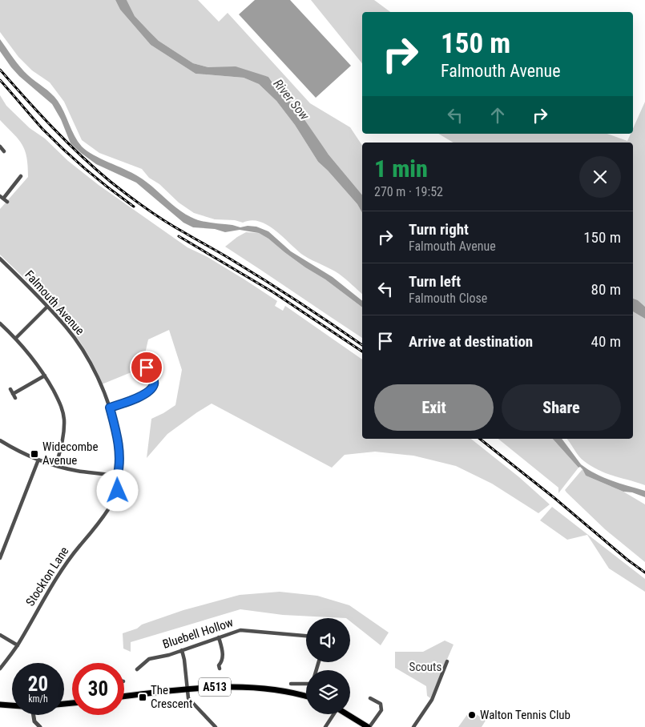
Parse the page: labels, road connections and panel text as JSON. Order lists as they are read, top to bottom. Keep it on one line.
{"streets":{"highway":["A513"],"street":["Falmouth Avenue","Stockton Lane","Bluebell Hollow"]},"crossings":[["Falmouth Avenue","Stockton Lane"]],"water":["River Sow"],"parks":["Scouts"],"places":{"transit":["Widecombe Avenue","The Crescent"],"other":["Walton Tennis Club"]},"page":{"turn":["150 m","Falmouth Avenue"],"heading":["1 min","270 m · 19:52"],"list":[{"name":"Turn right","note":"Falmouth Avenue","value":"150 m"},{"name":"Turn left","note":"Falmouth Close","value":"80 m"},{"name":"Arrive at destination","value":"40 m"}],"buttons":["Exit","Share"],"speed":"20 km/h","limit":"30"}}
